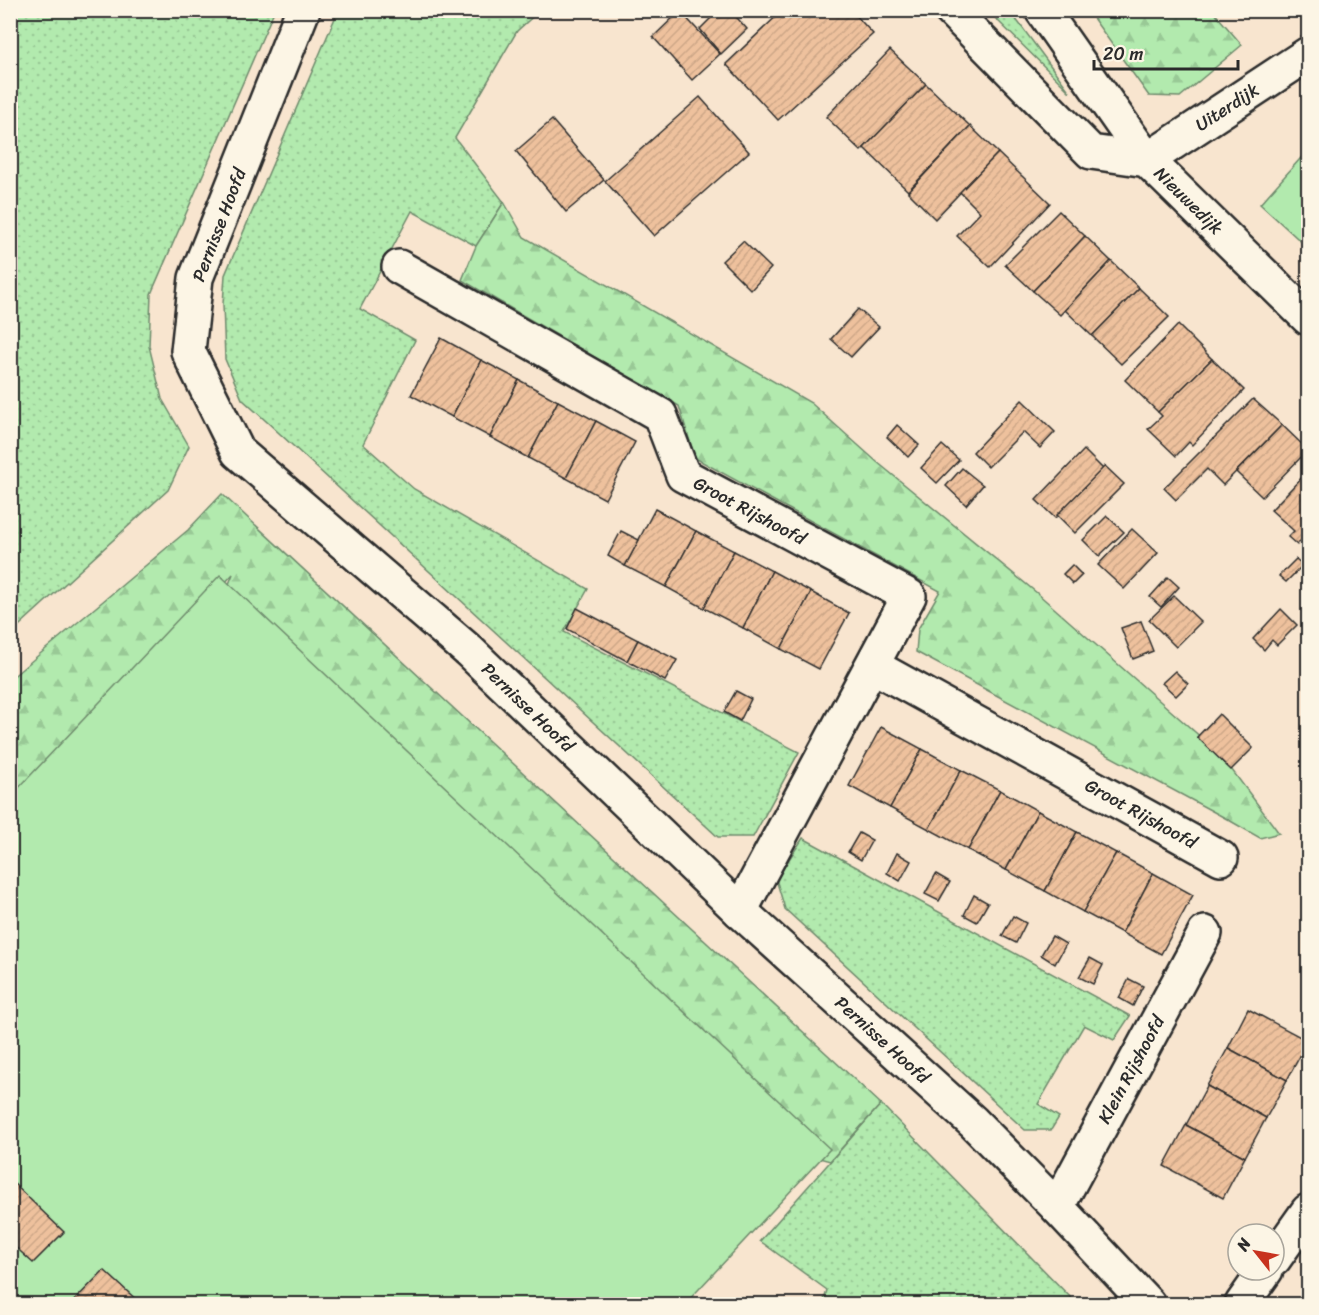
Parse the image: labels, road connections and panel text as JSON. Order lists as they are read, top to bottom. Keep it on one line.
{"streets":{"street":["Uiterdijk","Nieuwedijk","Pernisse Hoofd","Groot Rijshoofd","Klein Rijshoofd"]},"crossings":[["Uiterdijk","Nieuwedijk"],["Pernisse Hoofd","Groot Rijshoofd"],["Pernisse Hoofd","Klein Rijshoofd"]],"scale_bar":"20 m","north":"top left"}
